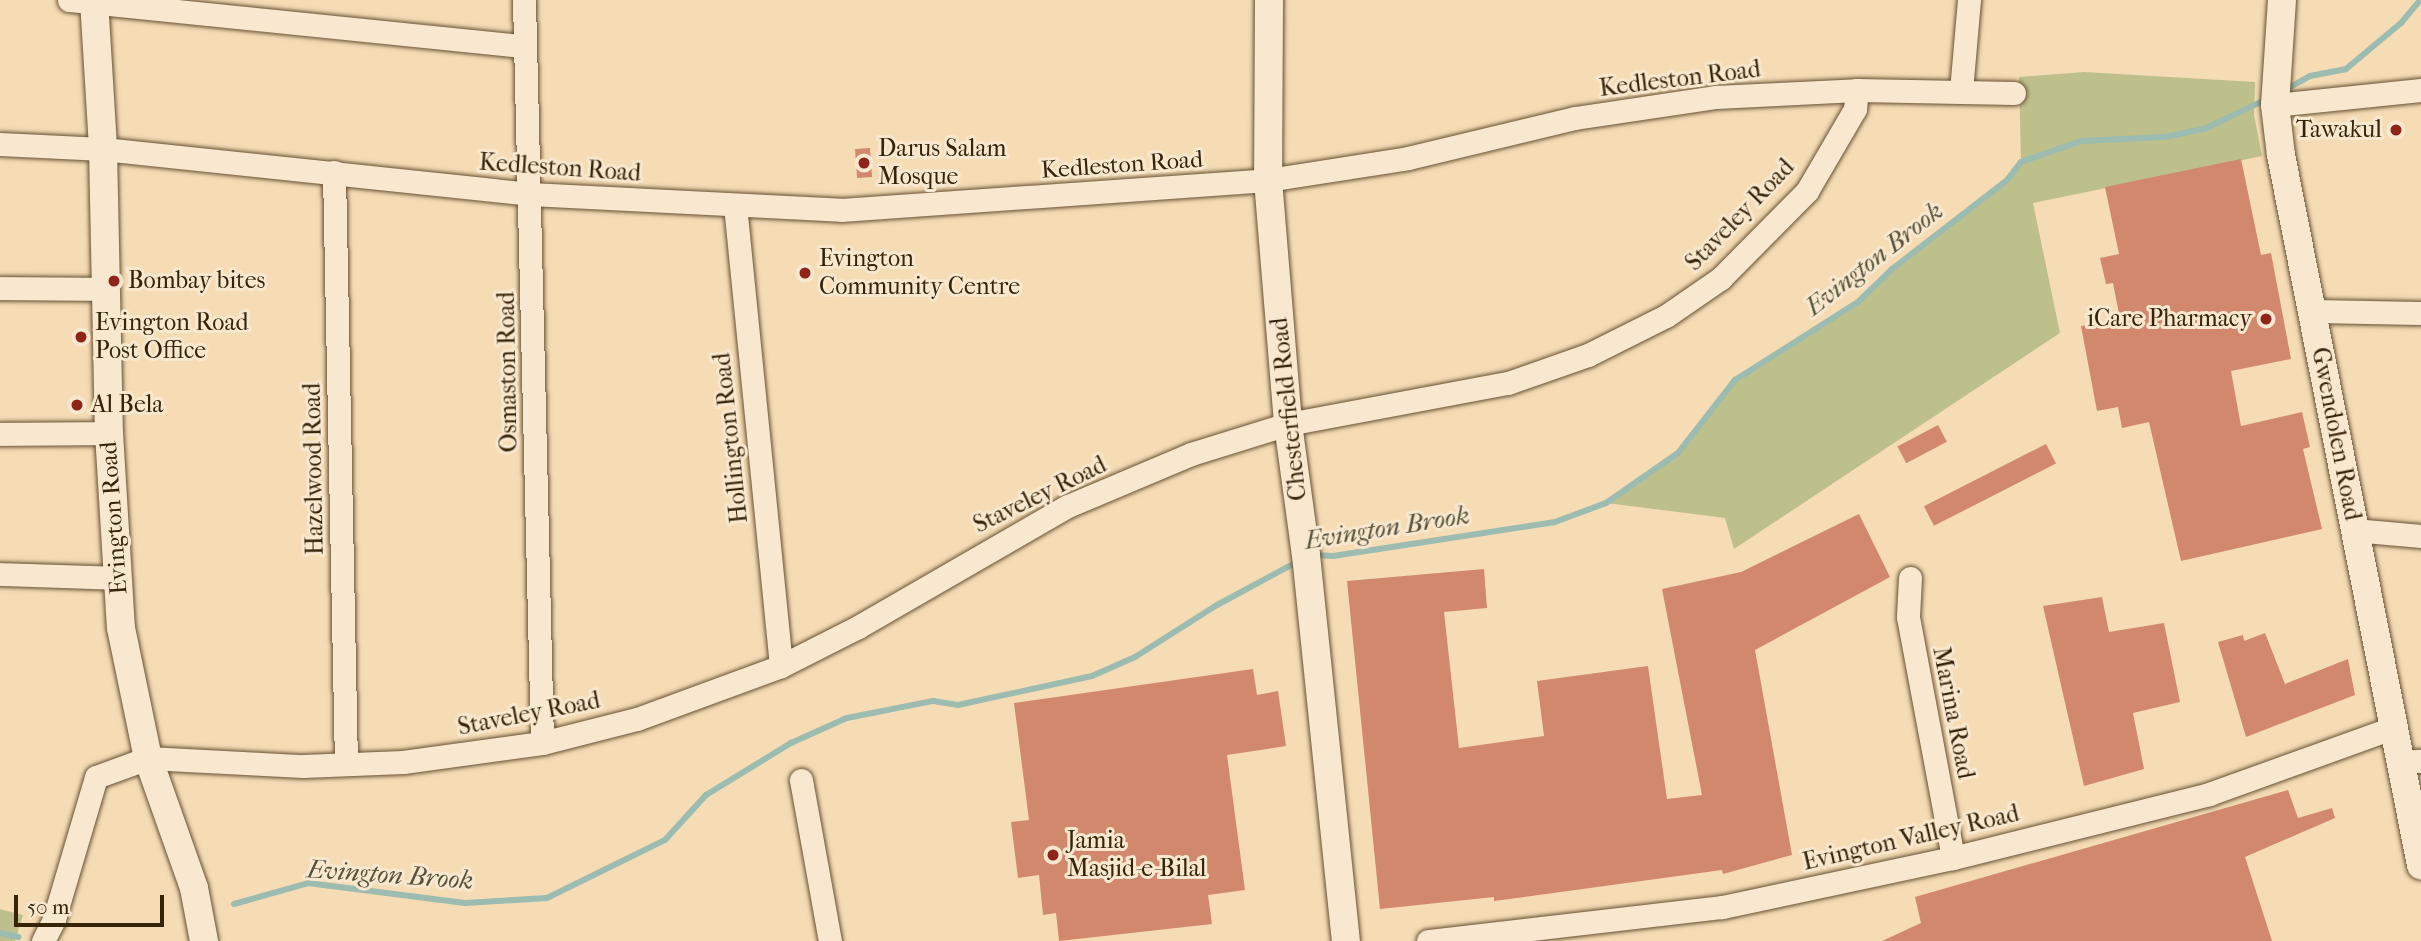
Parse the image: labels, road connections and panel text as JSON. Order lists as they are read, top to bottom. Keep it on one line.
{"streets":{"street":["Kedleston Road","Staveley Road","Osmaston Road","Chesterfield Road","Gwendolen Road","Hollington Road","Hazelwood Road","Evington Road","Marina Road","Evington Valley Road"]},"crossings":[["Kedleston Road","Staveley Road"],["Kedleston Road","Osmaston Road"],["Kedleston Road","Chesterfield Road"],["Kedleston Road","Hollington Road"],["Kedleston Road","Hazelwood Road"],["Kedleston Road","Evington Road"],["Staveley Road","Osmaston Road"],["Staveley Road","Chesterfield Road"],["Staveley Road","Hollington Road"],["Staveley Road","Hazelwood Road"],["Staveley Road","Evington Road"],["Gwendolen Road","Evington Valley Road"],["Marina Road","Evington Valley Road"]],"water":["Evington Brook"],"places":["Tawakul","Darus Salam Mosque","Evington Community Centre","Bombay bites","iCare Pharmacy","Evington Road Post Office","Al Bela","Jamia Masjid-e-Bilal"],"scale_bar":"50 m"}
